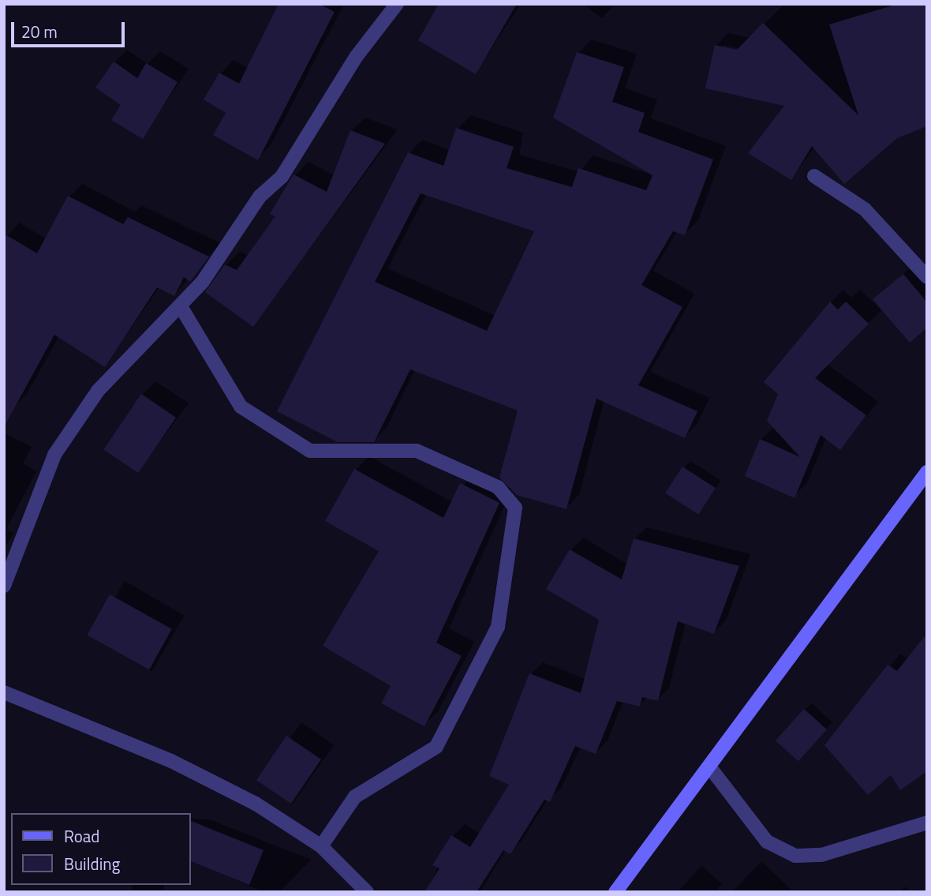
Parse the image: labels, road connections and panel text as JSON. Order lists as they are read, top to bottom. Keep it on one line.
{"legend":["Road","Building"],"scale_bar":"20 m"}
